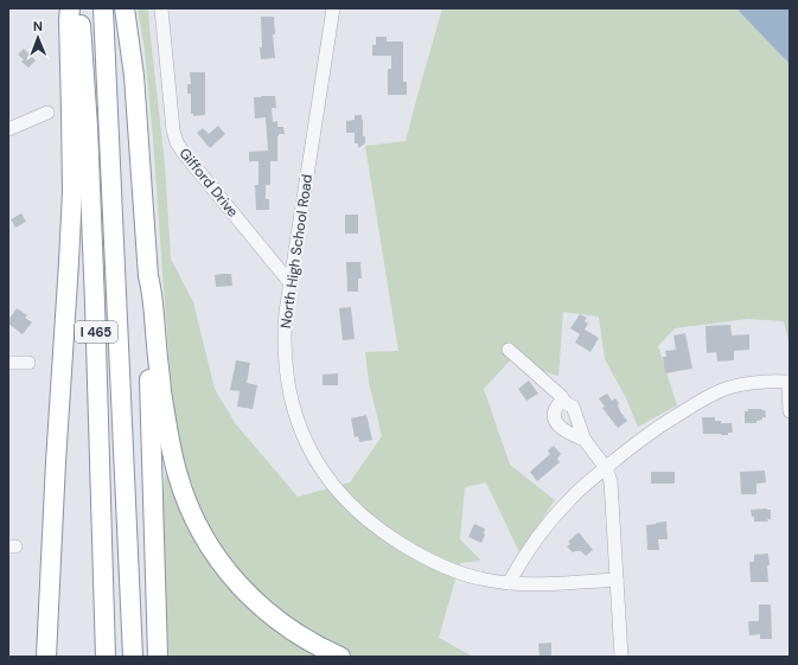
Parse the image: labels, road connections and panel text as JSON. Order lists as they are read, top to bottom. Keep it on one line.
{"streets":{"highway":["I 465"],"street":["Gifford Drive","North High School Road"]},"crossings":[["Gifford Drive","North High School Road"]],"north":"top"}
